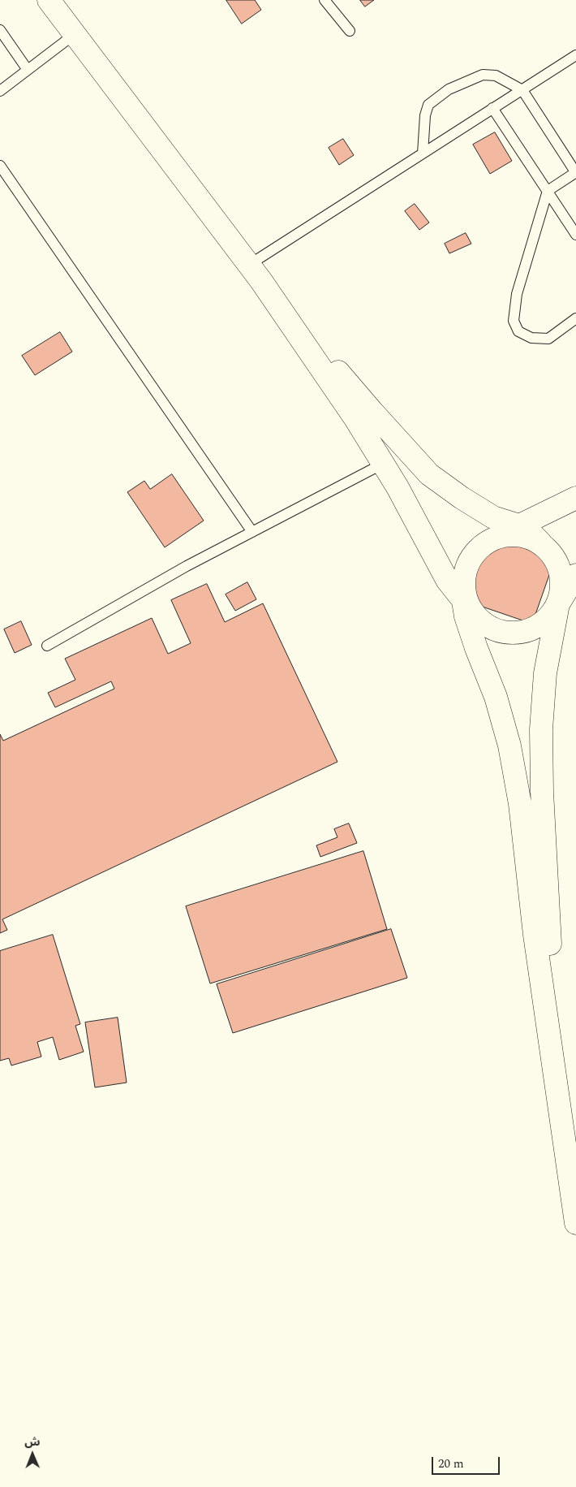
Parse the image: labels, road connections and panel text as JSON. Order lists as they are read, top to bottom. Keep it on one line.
{"scale_bar":"20 m","north":"top"}
